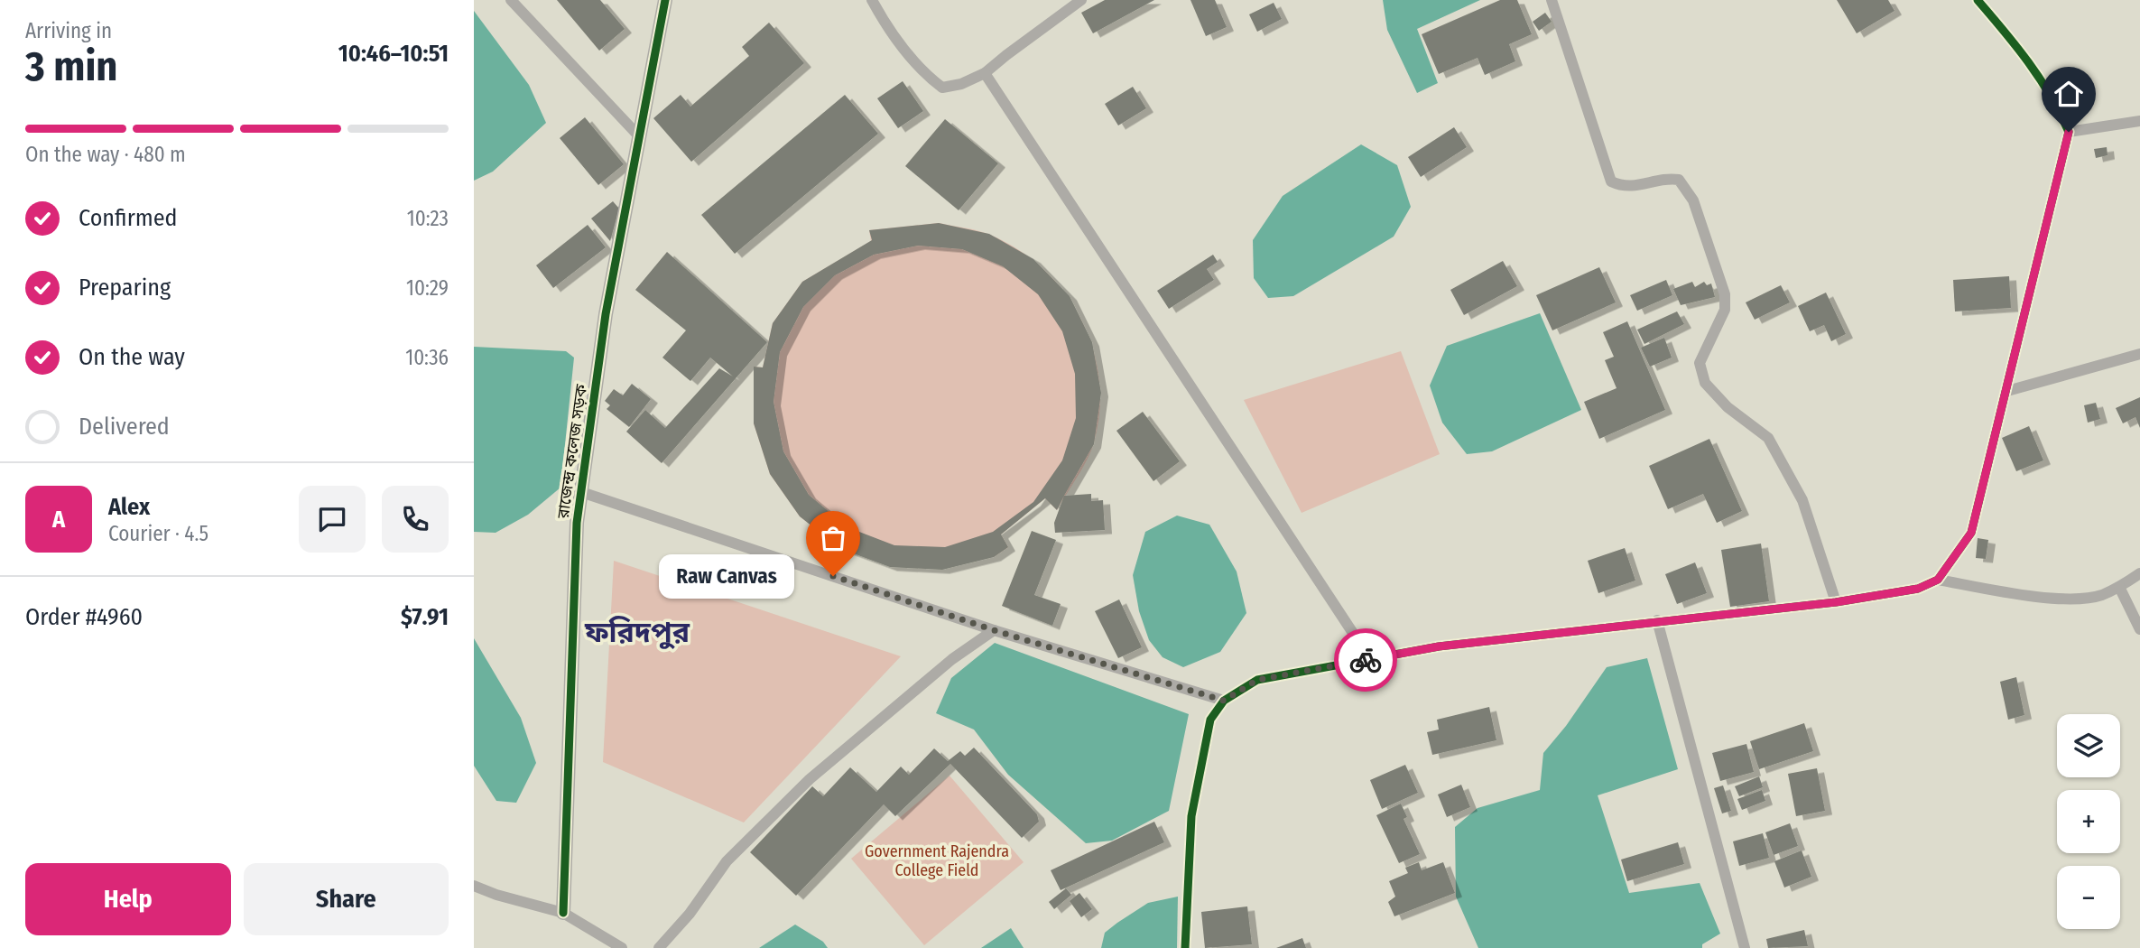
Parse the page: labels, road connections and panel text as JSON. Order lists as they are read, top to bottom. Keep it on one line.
{"streets":{"street":["রাজেন্দ্র কলেজ সড়ক"]},"districts":["ফরিদপুর"],"parks":["Government Rajendra College Field"],"places":["Raw Canvas"],"page":{"heading":["3 min","Arriving in","10:46–10:51"],"panel":["Alex","Courier · 4.5","Order #4960","$7.91"],"bar":"On the way · 480 m","list":[["Confirmed","10:23"],["Preparing","10:29"],["On the way","10:36"],"Delivered"],"round":"A","bubble":"Raw Canvas","map_buttons":["+","−"],"buttons":["Help","Share"]}}
